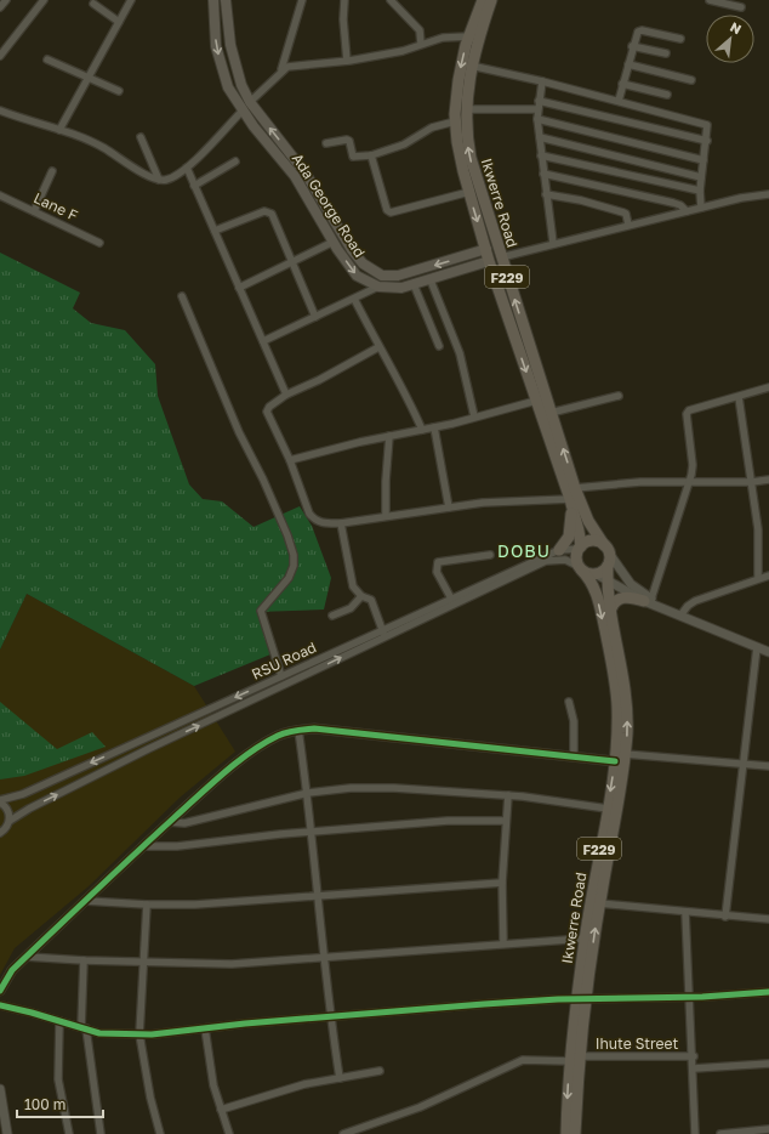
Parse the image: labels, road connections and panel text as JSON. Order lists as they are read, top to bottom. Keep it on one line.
{"streets":{"main road":["Ikwerre Road","Ada George Road","F229"],"street":["Lane F","RSU Road","Ihute Street"]},"crossings":[["Ikwerre Road","Ada George Road"],["Ikwerre Road","F229"],["Ikwerre Road","RSU Road"],["Ikwerre Road","Ihute Street"],["F229","RSU Road"]],"districts":["DOBU"],"scale_bar":"100 m","north":"top right"}
